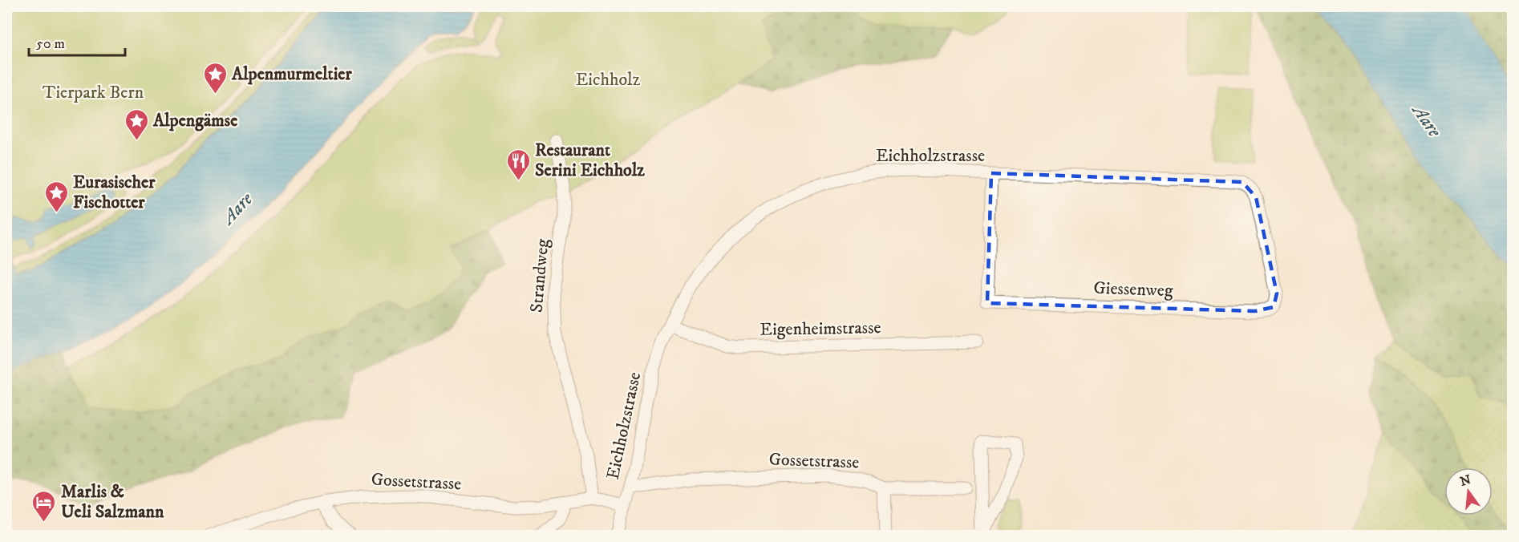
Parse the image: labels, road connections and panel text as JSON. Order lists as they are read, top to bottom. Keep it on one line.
{"streets":{"street":["Eichholzstrasse","Strandweg","Giessenweg","Eigenheimstrasse","Gossetstrasse"]},"crossings":[["Eichholzstrasse","Giessenweg"],["Eichholzstrasse","Eigenheimstrasse"],["Eichholzstrasse","Gossetstrasse"],["Strandweg","Gossetstrasse"]],"water":["Aare"],"parks":["Eichholz","Tierpark Bern"],"places":{"place":["Alpenmurmeltier","Alpengämse","Eurasischer Fischotter"],"restaurant":["Restaurant Serini Eichholz"],"hotel":["Marlis & Ueli Salzmann"]},"scale_bar":"50 m","north":"top"}
